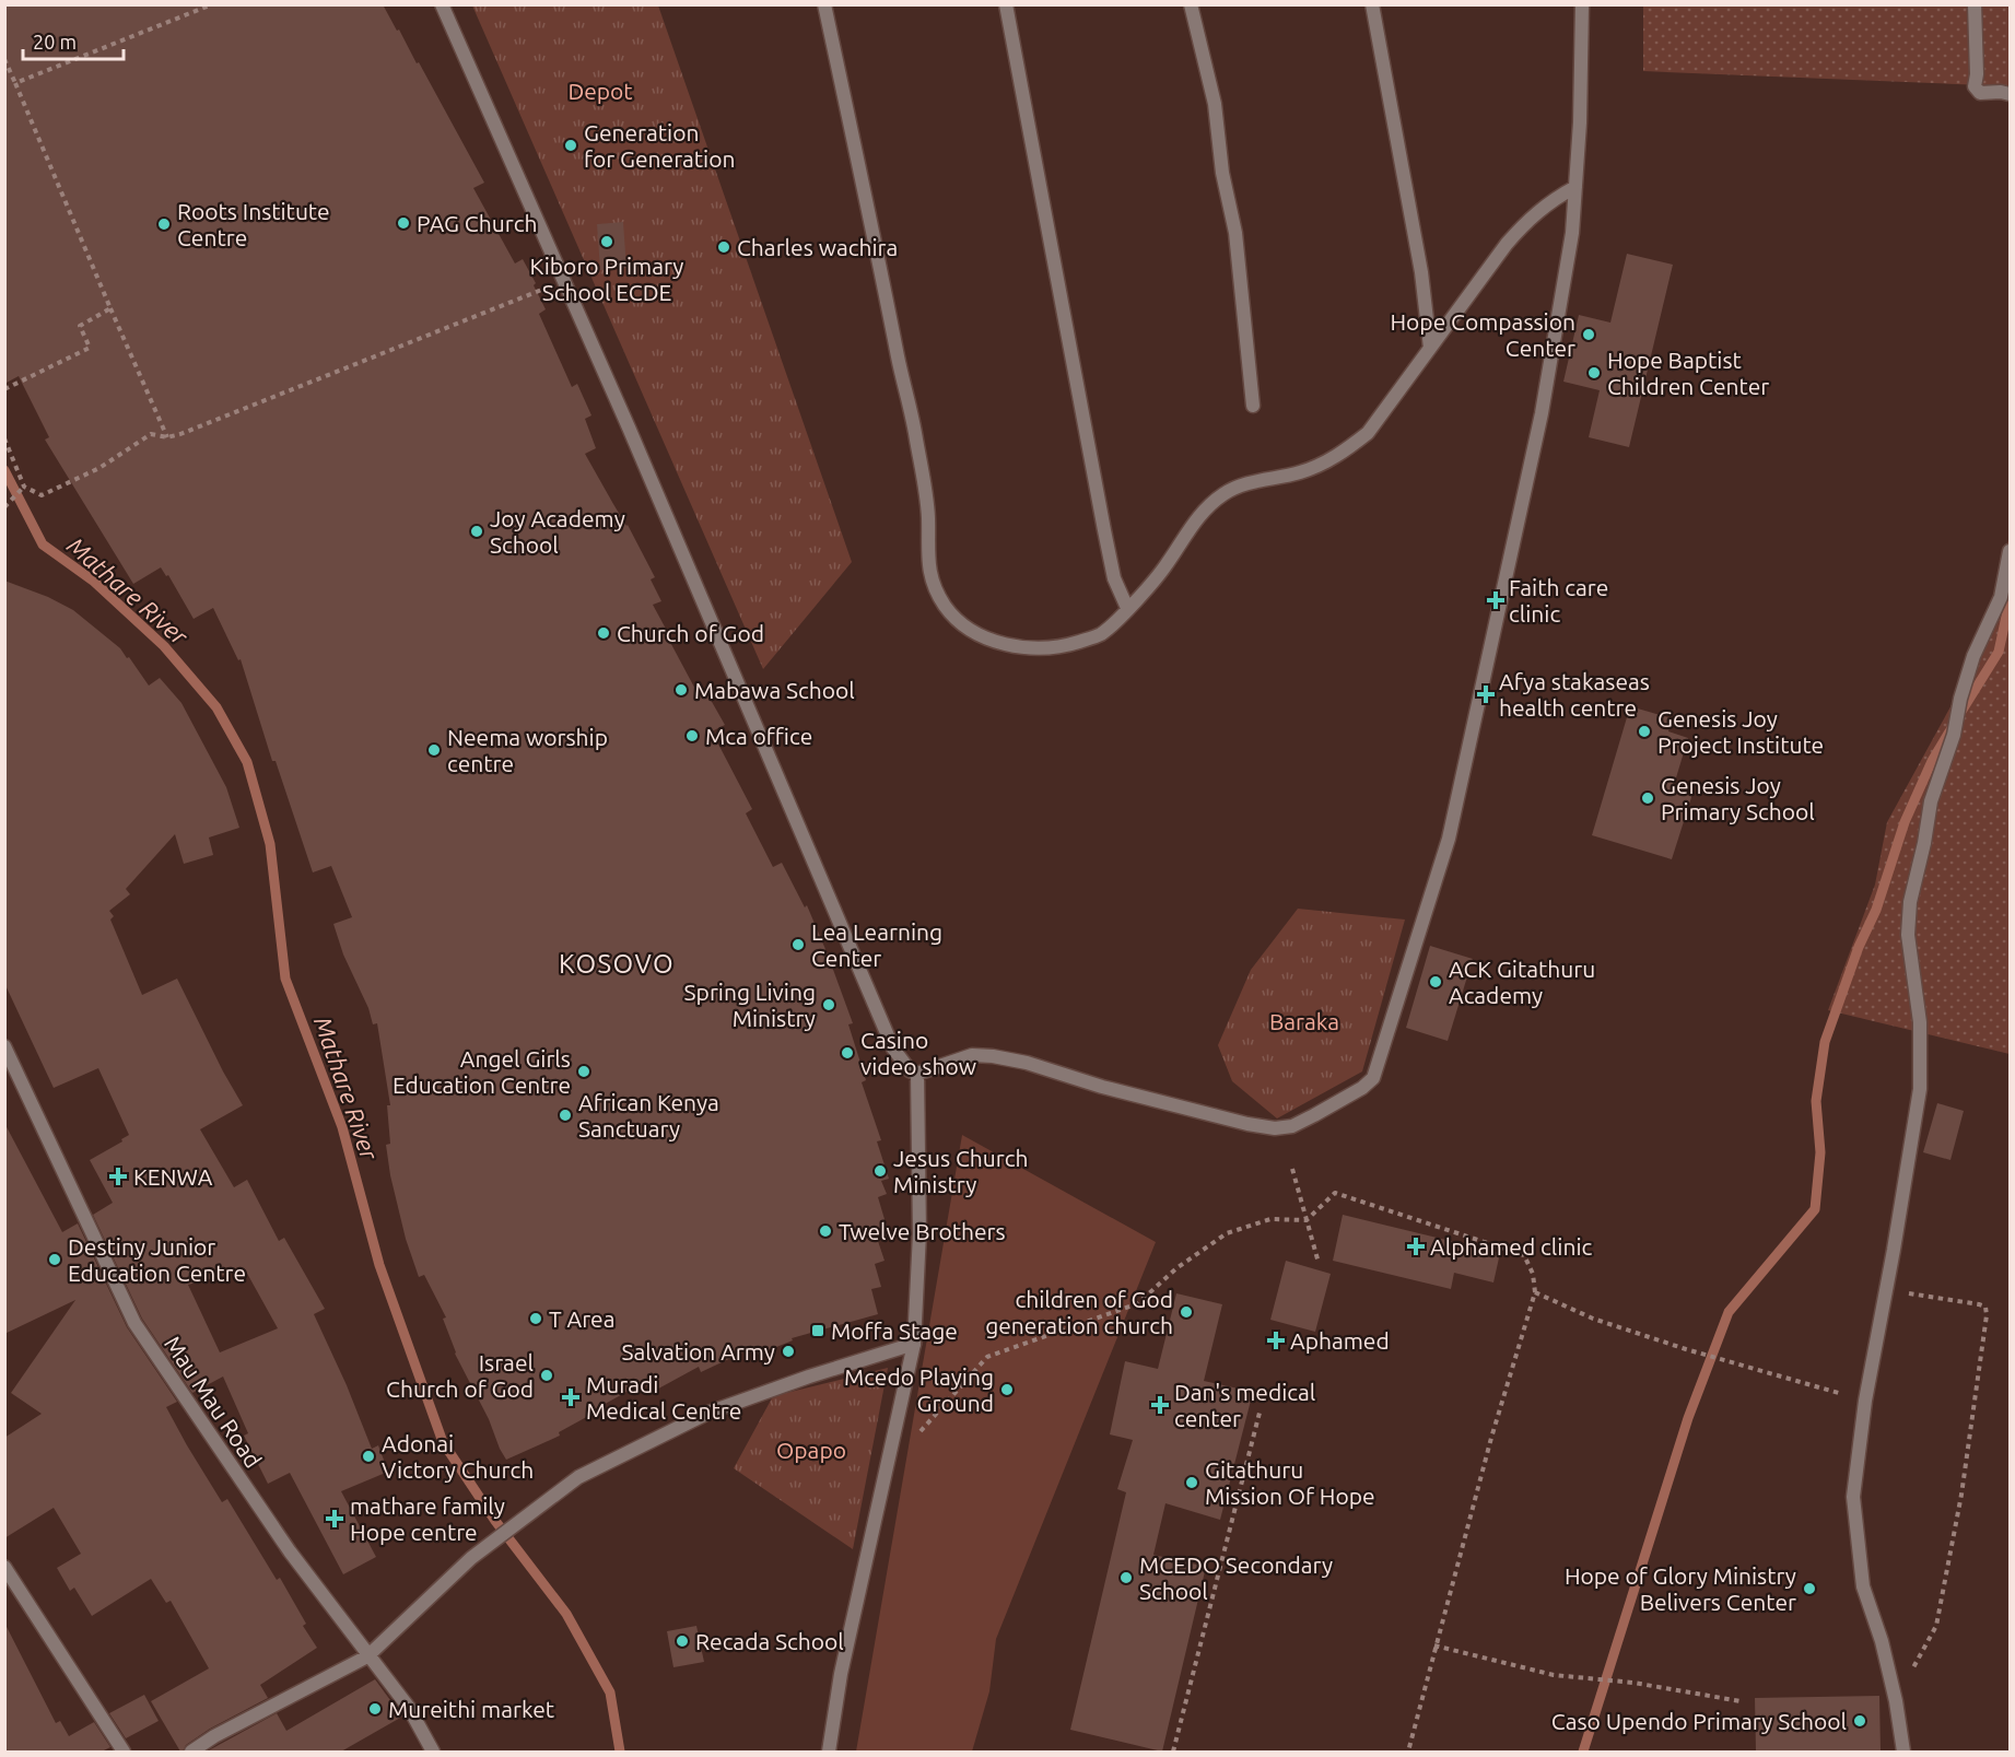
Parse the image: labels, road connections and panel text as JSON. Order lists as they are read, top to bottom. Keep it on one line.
{"streets":{"street":["Mau Mau Road"]},"districts":["KOSOVO"],"water":["Mathare River"],"parks":["Depot","Baraka","Opapo"],"places":{"other":["Generation for Generation","PAG Church","Roots Institute Centre","Kiboro Primary School ECDE","Charles wachira","Hope Compassion Center","Hope Baptist Children Center","Joy Academy School","Church of God","Mabawa School","Genesis Joy Project Institute","Mca office","Neema worship centre","Genesis Joy Primary School","Lea Learning Center","ACK Gitathuru Academy","Spring Living Ministry","Casino video show","Angel Girls Education Centre","African Kenya Sanctuary","Jesus Church Ministry","Twelve Brothers","Destiny Junior Education Centre","children of God generation church","T Area","Salvation Army","Israel Church of God","Mcedo Playing Ground","Adonai Victory Church","Gitathuru Mission Of Hope","MCEDO Secondary School","Hope of Glory Ministry Belivers Center","Recada School","Mureithi market","Caso Upendo Primary School"],"health":["Faith care clinic","Afya stakaseas health centre","KENWA","Alphamed clinic","Aphamed","Muradi Medical Centre","Dan's medical center","mathare family Hope centre"],"transit":["Moffa Stage"]},"scale_bar":"20 m"}
